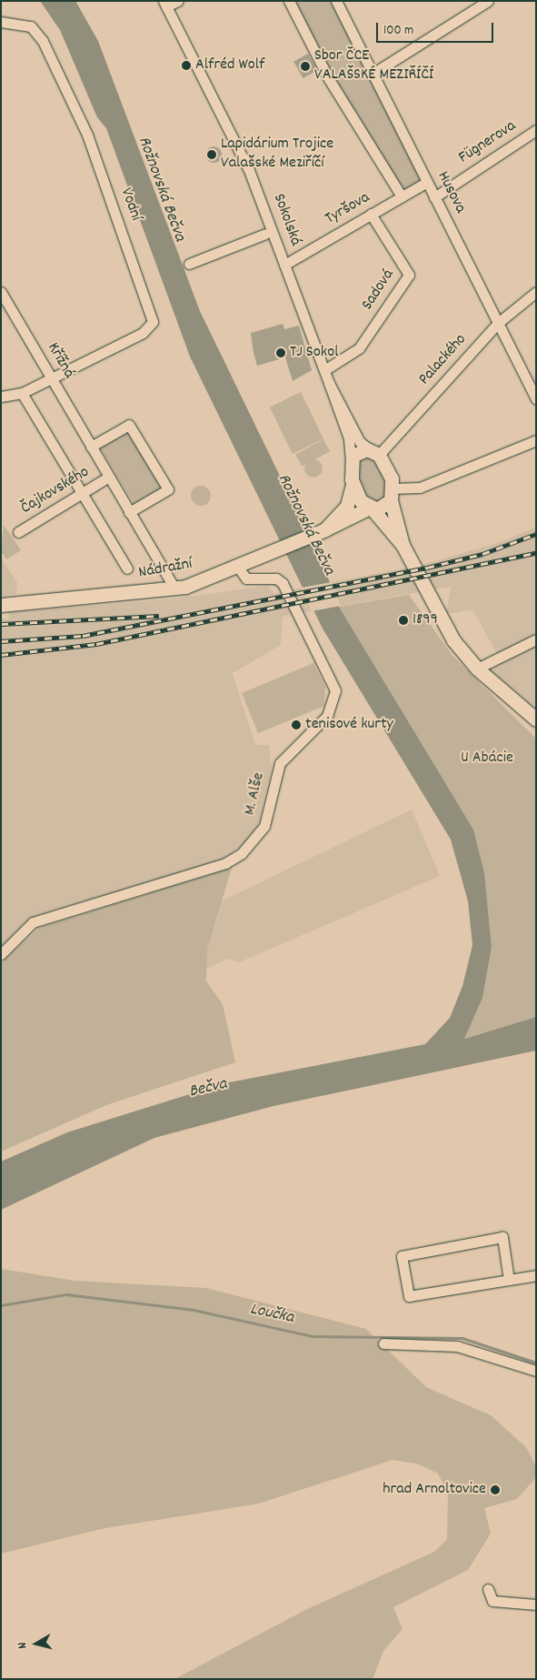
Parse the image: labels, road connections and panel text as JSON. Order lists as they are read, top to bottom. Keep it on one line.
{"streets":{"main road":["Sokolská","Nádražní"],"street":["Fügnerova","Husova","Vodní","Tyršova","Sadová","Palackého","Křižná","Čajkovského","M. Alše"]},"crossings":[["Fügnerova","Husova"],["Husova","Tyršova"],["Husova","Palackého"],["Vodní","Křižná"],["Tyršova","Sokolská"],["Tyršova","Sadová"],["Sokolská","Sadová"],["Sokolská","Palackého"],["Sokolská","Nádražní"],["Křižná","Čajkovského"],["Křižná","Nádražní"],["Nádražní","M. Alše"]],"water":["Rožnovská Bečva","Bečva","Loučka"],"parks":["U Abácie"],"places":["Alfréd Wolf","Sbor ČCE VALAŠSKÉ MEZIŘÍČÍ","Lapidárium Trojice Valašské Meziříčí","TJ Sokol","1899","tenisové kurty","hrad Arnoltovice"],"scale_bar":"100 m","north":"left"}
